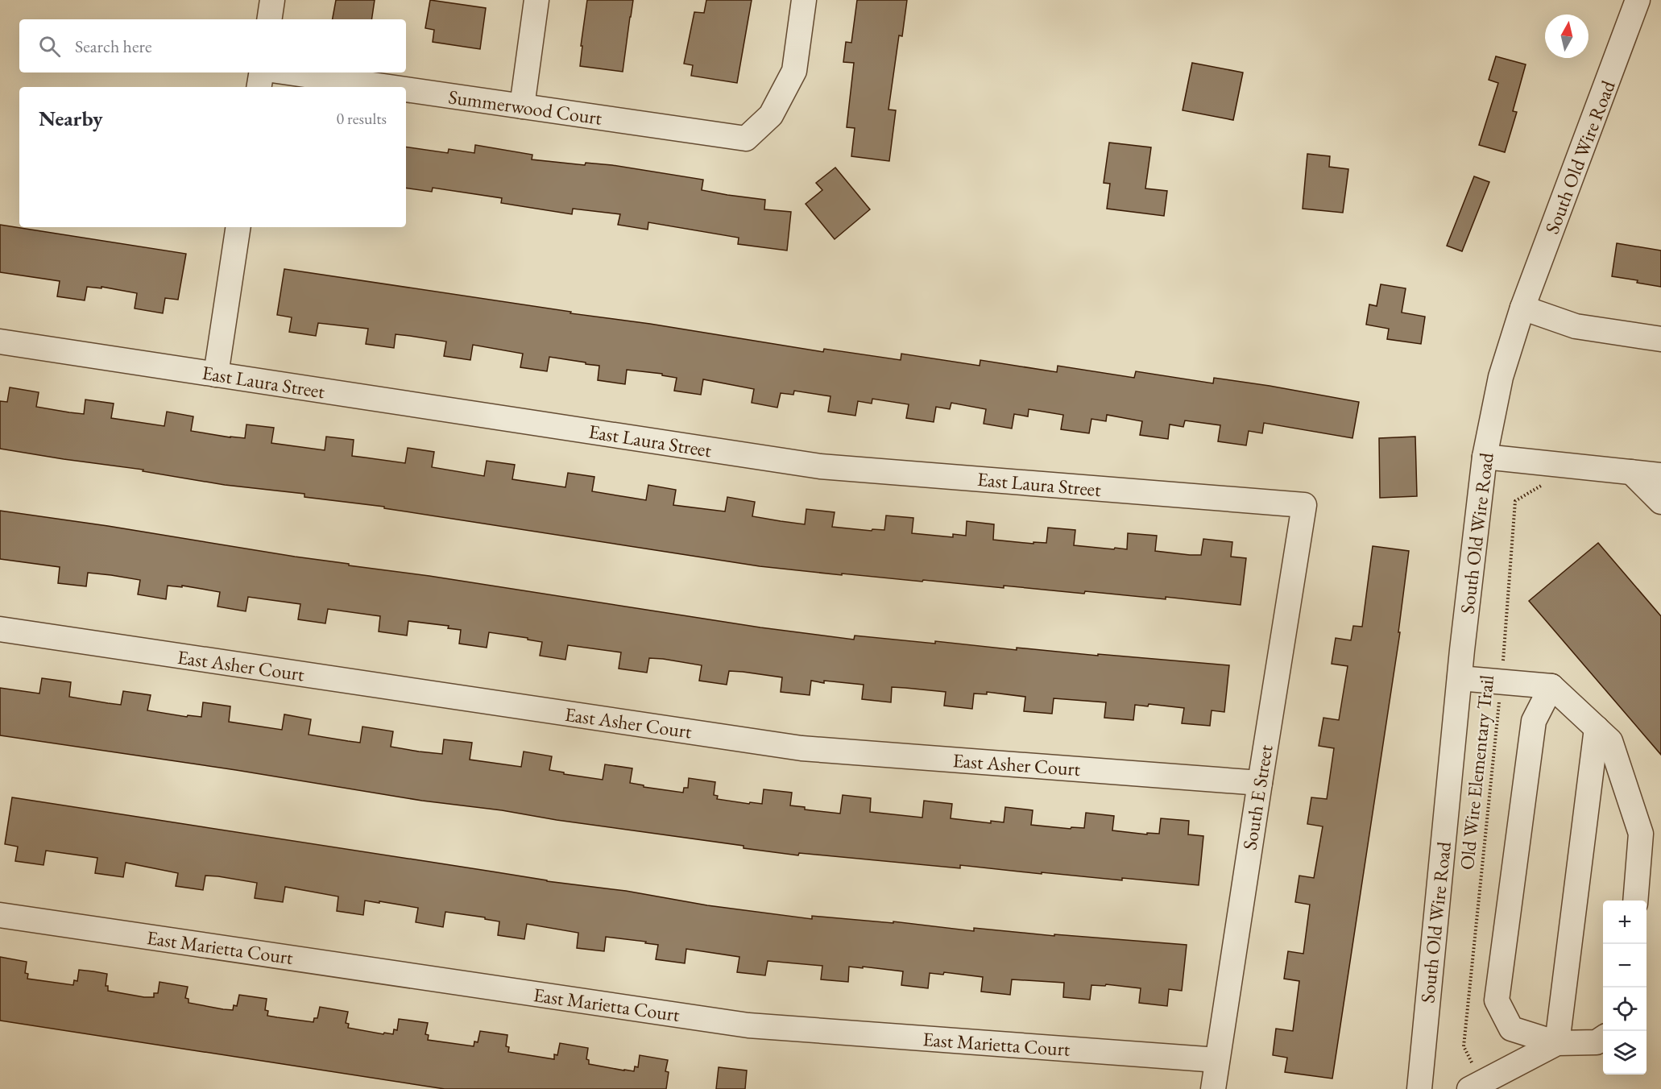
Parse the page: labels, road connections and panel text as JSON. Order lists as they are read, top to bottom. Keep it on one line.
{"streets":{"street":["Summerwood Court","South Old Wire Road","East Laura Street","East Asher Court","South E Street","East Marietta Court"],"path":["Old Wire Elementary Trail"]},"crossings":[["East Laura Street","South E Street"],["East Asher Court","South E Street"],["South E Street","East Marietta Court"]],"north":"top","page":{"search":"Search here","heading":["Nearby","0 results"],"map_buttons":["+","−"]}}
